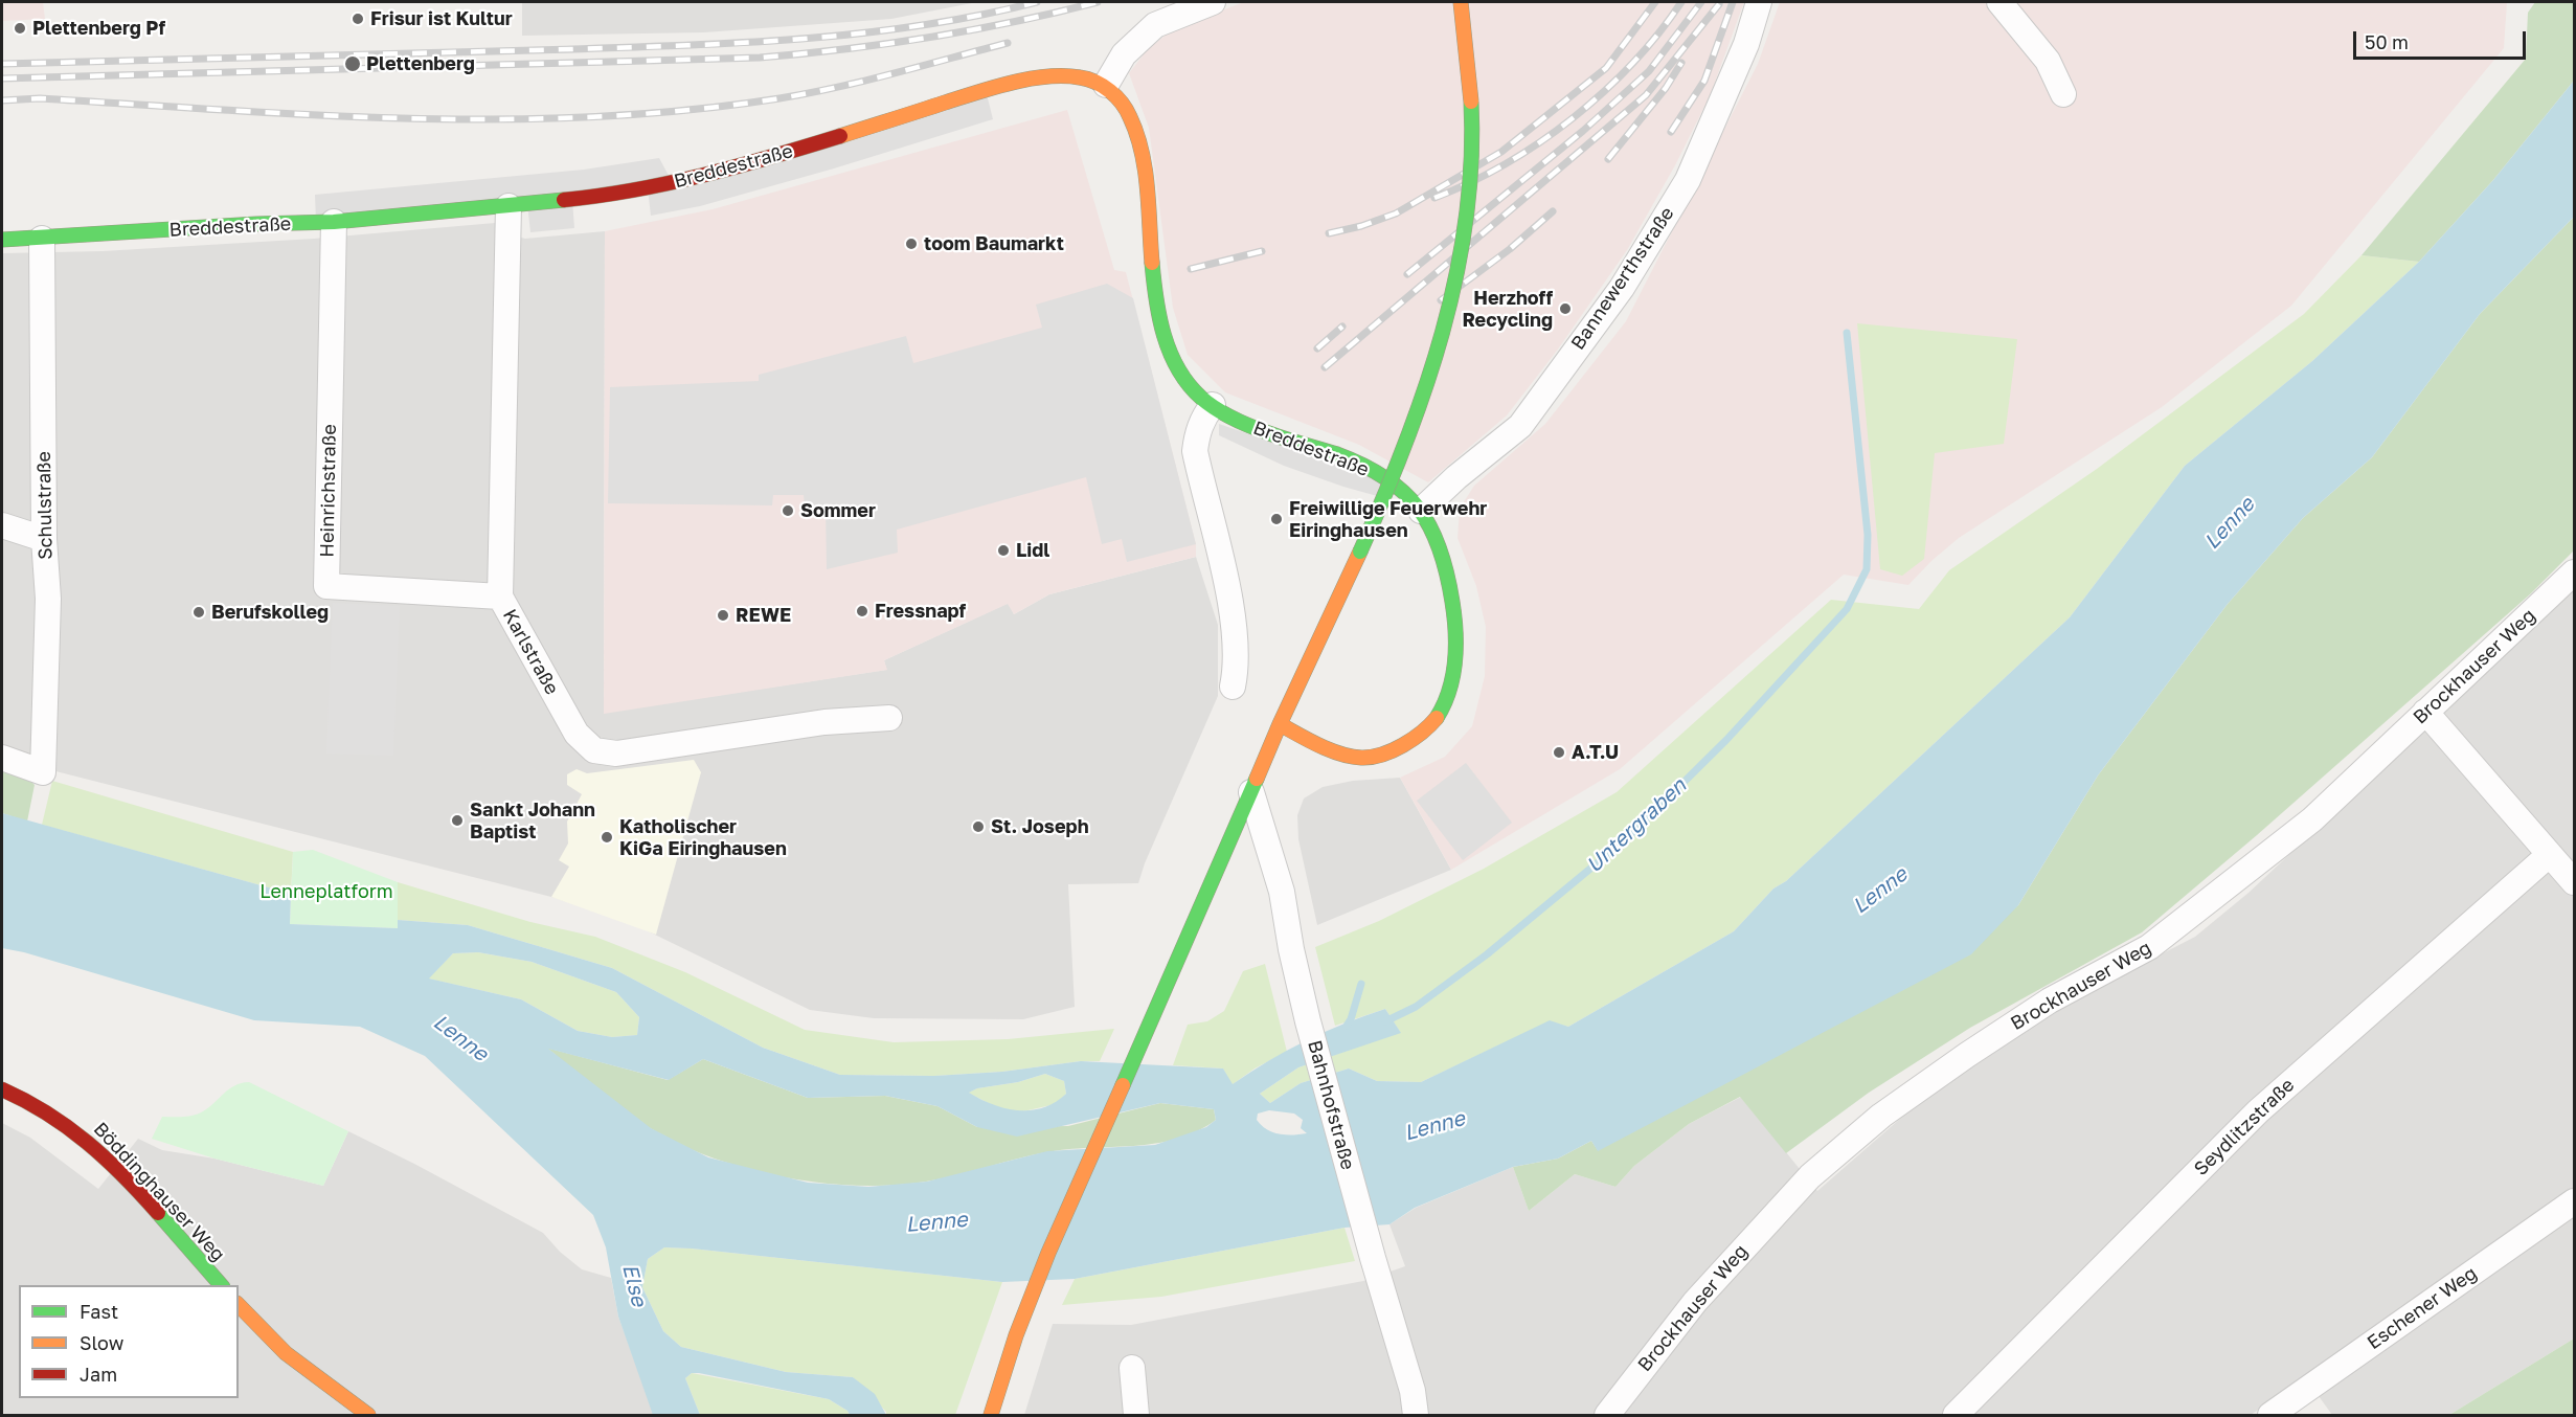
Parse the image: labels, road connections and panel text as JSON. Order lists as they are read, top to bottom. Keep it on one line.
{"streets":{"street":["Breddestraße","Bannewerthstraße","Heinrichstraße","Schulstraße","Karlstraße","Brockhauser Weg","Bahnhofstraße","Seydlitzstraße","Böddinghauser Weg","Eschener Weg"]},"crossings":[["Breddestraße","Bannewerthstraße"],["Breddestraße","Heinrichstraße"],["Breddestraße","Schulstraße"],["Breddestraße","Karlstraße"],["Heinrichstraße","Karlstraße"]],"water":["Lenne","Untergraben","Else"],"parks":["Lenneplatform"],"places":["Frisur ist Kultur","Plettenberg Pf","Plettenberg","toom Baumarkt","Herzhoff Recycling","Sommer","Freiwillige Feuerwehr Eiringhausen","Lidl","Fressnapf","Berufskolleg","REWE","A.T.U","Sankt Johann Baptist","St. Joseph","Katholischer KiGa Eiringhausen"],"legend":["Fast","Slow","Jam"],"scale_bar":"50 m"}
